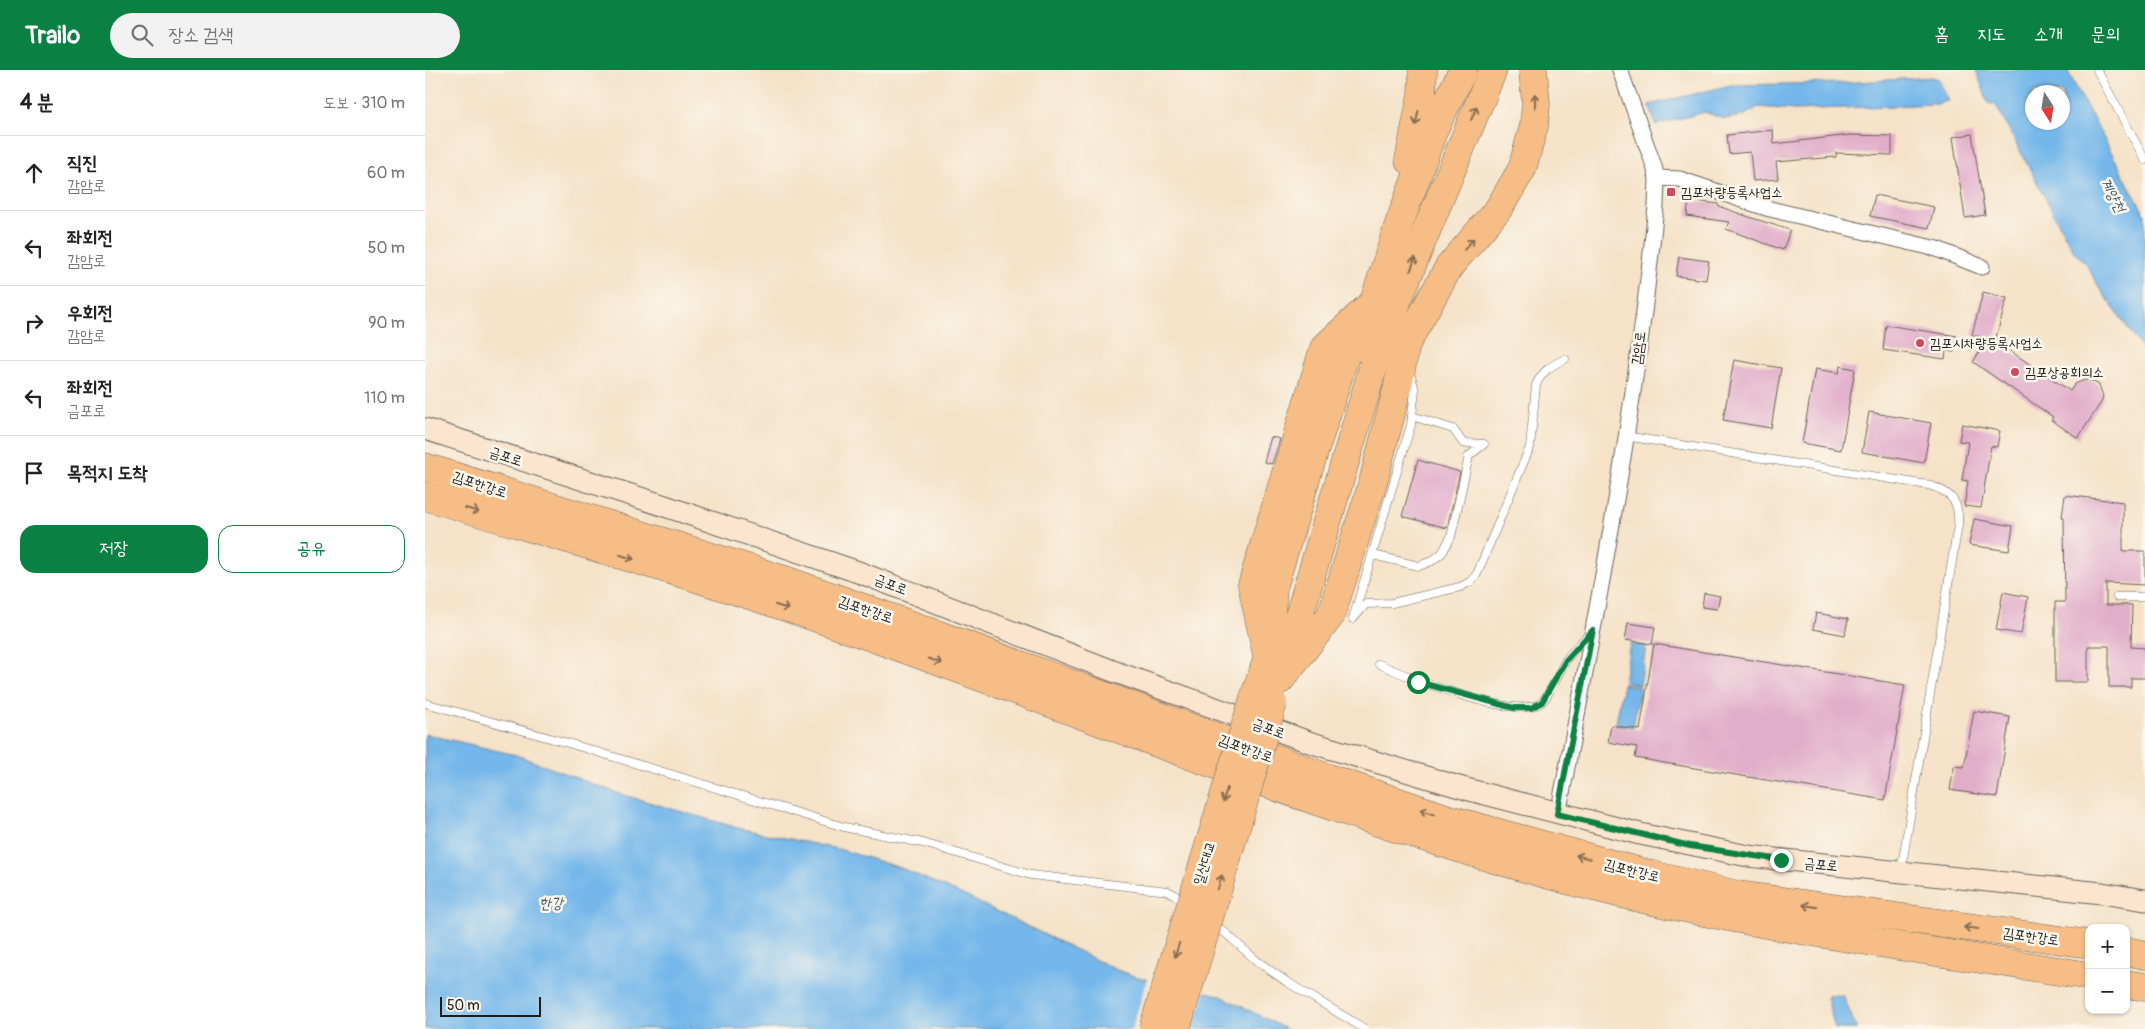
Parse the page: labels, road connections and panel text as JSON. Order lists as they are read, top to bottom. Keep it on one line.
{"streets":{"highway":["김포한강로","일산대교"],"main road":["금포로"],"street":["감암로"]},"crossings":[["감암로","금포로"]],"water":["계양천","한강"],"places":{"transit":["김포차량등록사업소"],"other":["김포시차량등록사업소","김포상공회의소"]},"scale_bar":"50 m","north":"bottom","page":{"header":"Trailo","search":"장소 검색","nav":["홈","지도","소개","문의"],"heading":["4 분","도보 · 310 m"],"list":[["직진","감암로","60 m"],["좌회전","감암로","50 m"],["우회전","감암로","90 m"],["좌회전","금포로","110 m"],"목적지 도착"],"buttons":["저장","공유"],"map_buttons":["+","−"],"scale":"50 m"}}
